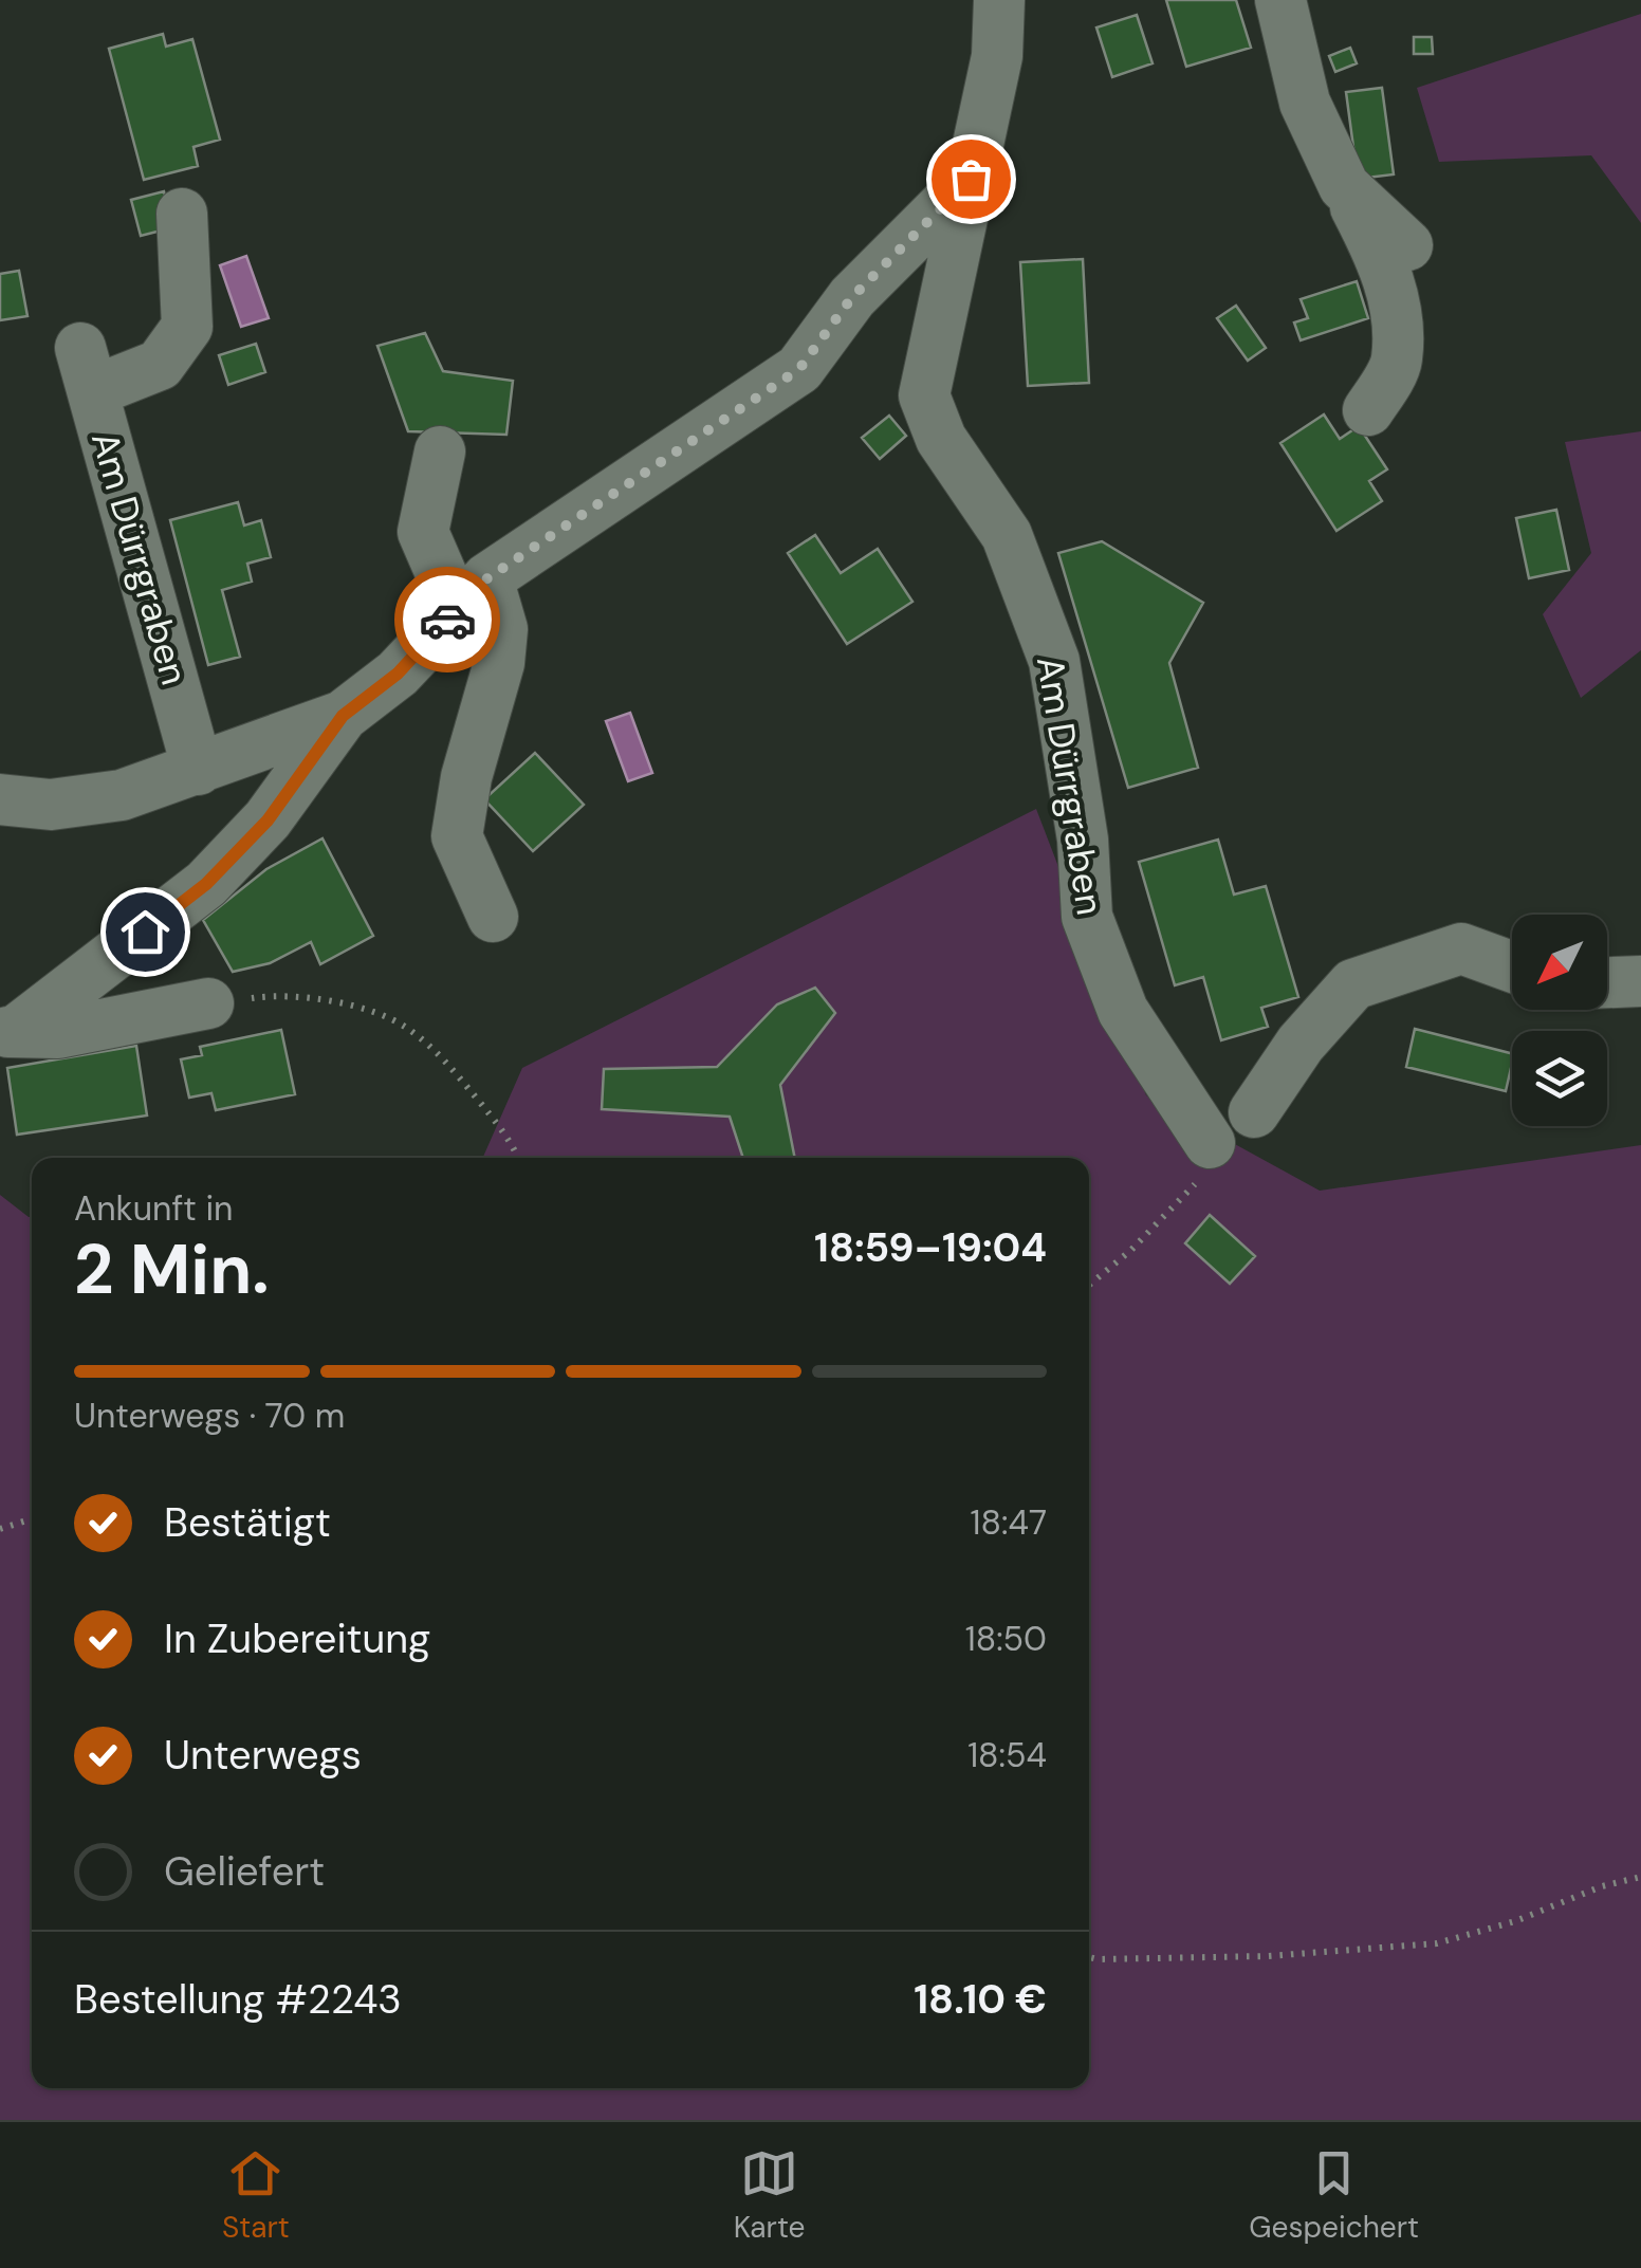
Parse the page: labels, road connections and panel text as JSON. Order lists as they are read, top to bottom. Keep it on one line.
{"streets":{"street":["Am Dürrgraben"]},"north":"bottom left","page":{"heading":["2 Min.","Ankunft in","18:59–19:04"],"panel":["Bestellung #2243","18.10 €"],"bar":"Unterwegs · 70 m","list":[["Bestätigt","18:47"],["In Zubereitung","18:50"],["Unterwegs","18:54"],"Geliefert"],"tabs":["Start","Karte","Gespeichert"]}}
